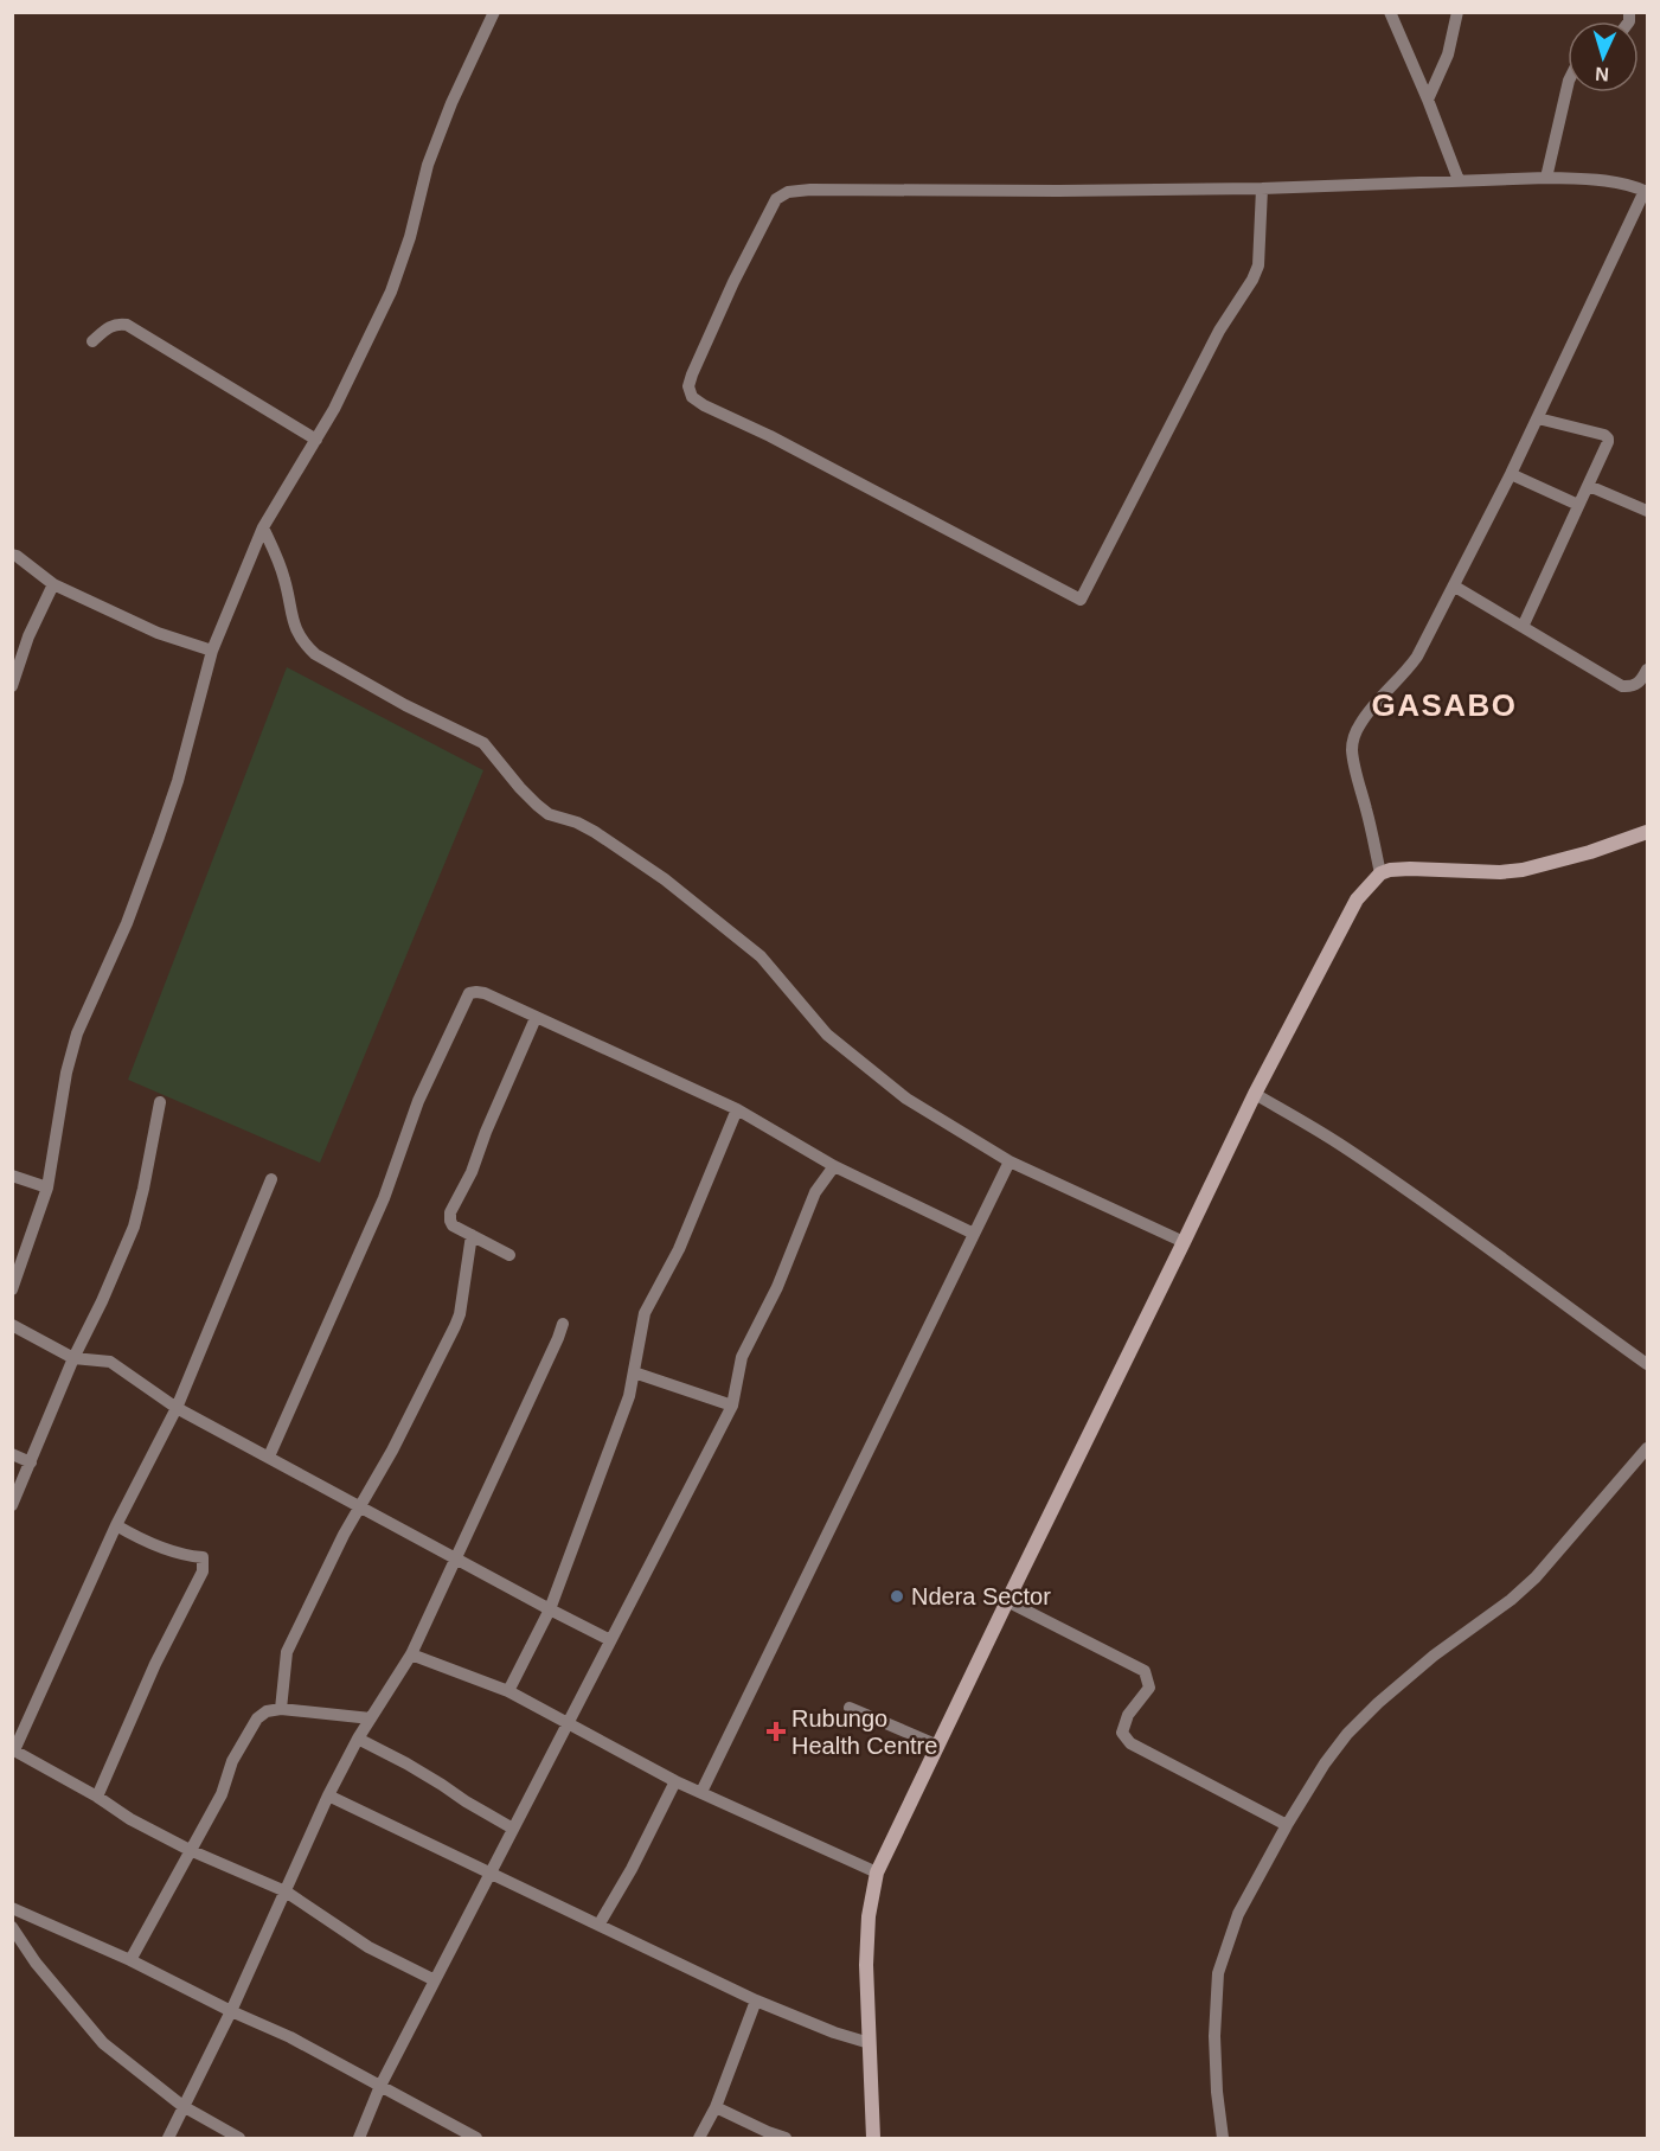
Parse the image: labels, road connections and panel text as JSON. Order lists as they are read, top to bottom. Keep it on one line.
{"districts":["GASABO"],"places":{"other":["Ndera Sector"],"health":["Rubungo Health Centre"]},"north":"bottom"}
